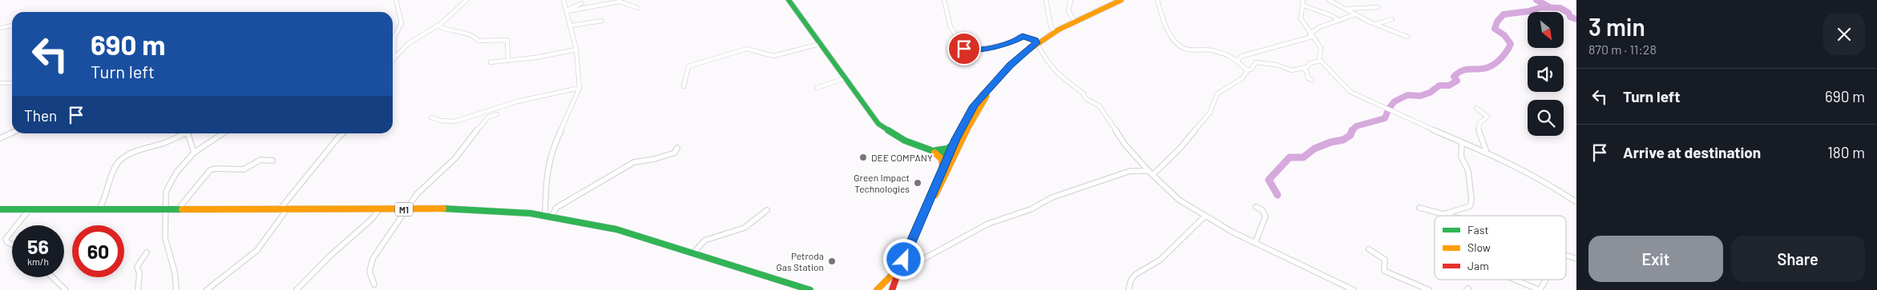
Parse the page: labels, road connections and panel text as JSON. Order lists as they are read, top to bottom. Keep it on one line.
{"streets":{"main road":["M1"]},"places":["DEE COMPANY","Green Impact Technologies","Petroda Gas Station"],"legend":["Fast","Slow","Jam"],"north":"bottom right","page":{"heading":["3 min","870 m · 11:28"],"turn":["690 m","Turn left"],"list":[{"name":"Turn left","value":"690 m"},{"name":"Arrive at destination","value":"180 m"}],"then":"Then","speed":"56 km/h","limit":"60","buttons":["Exit","Share"]}}
